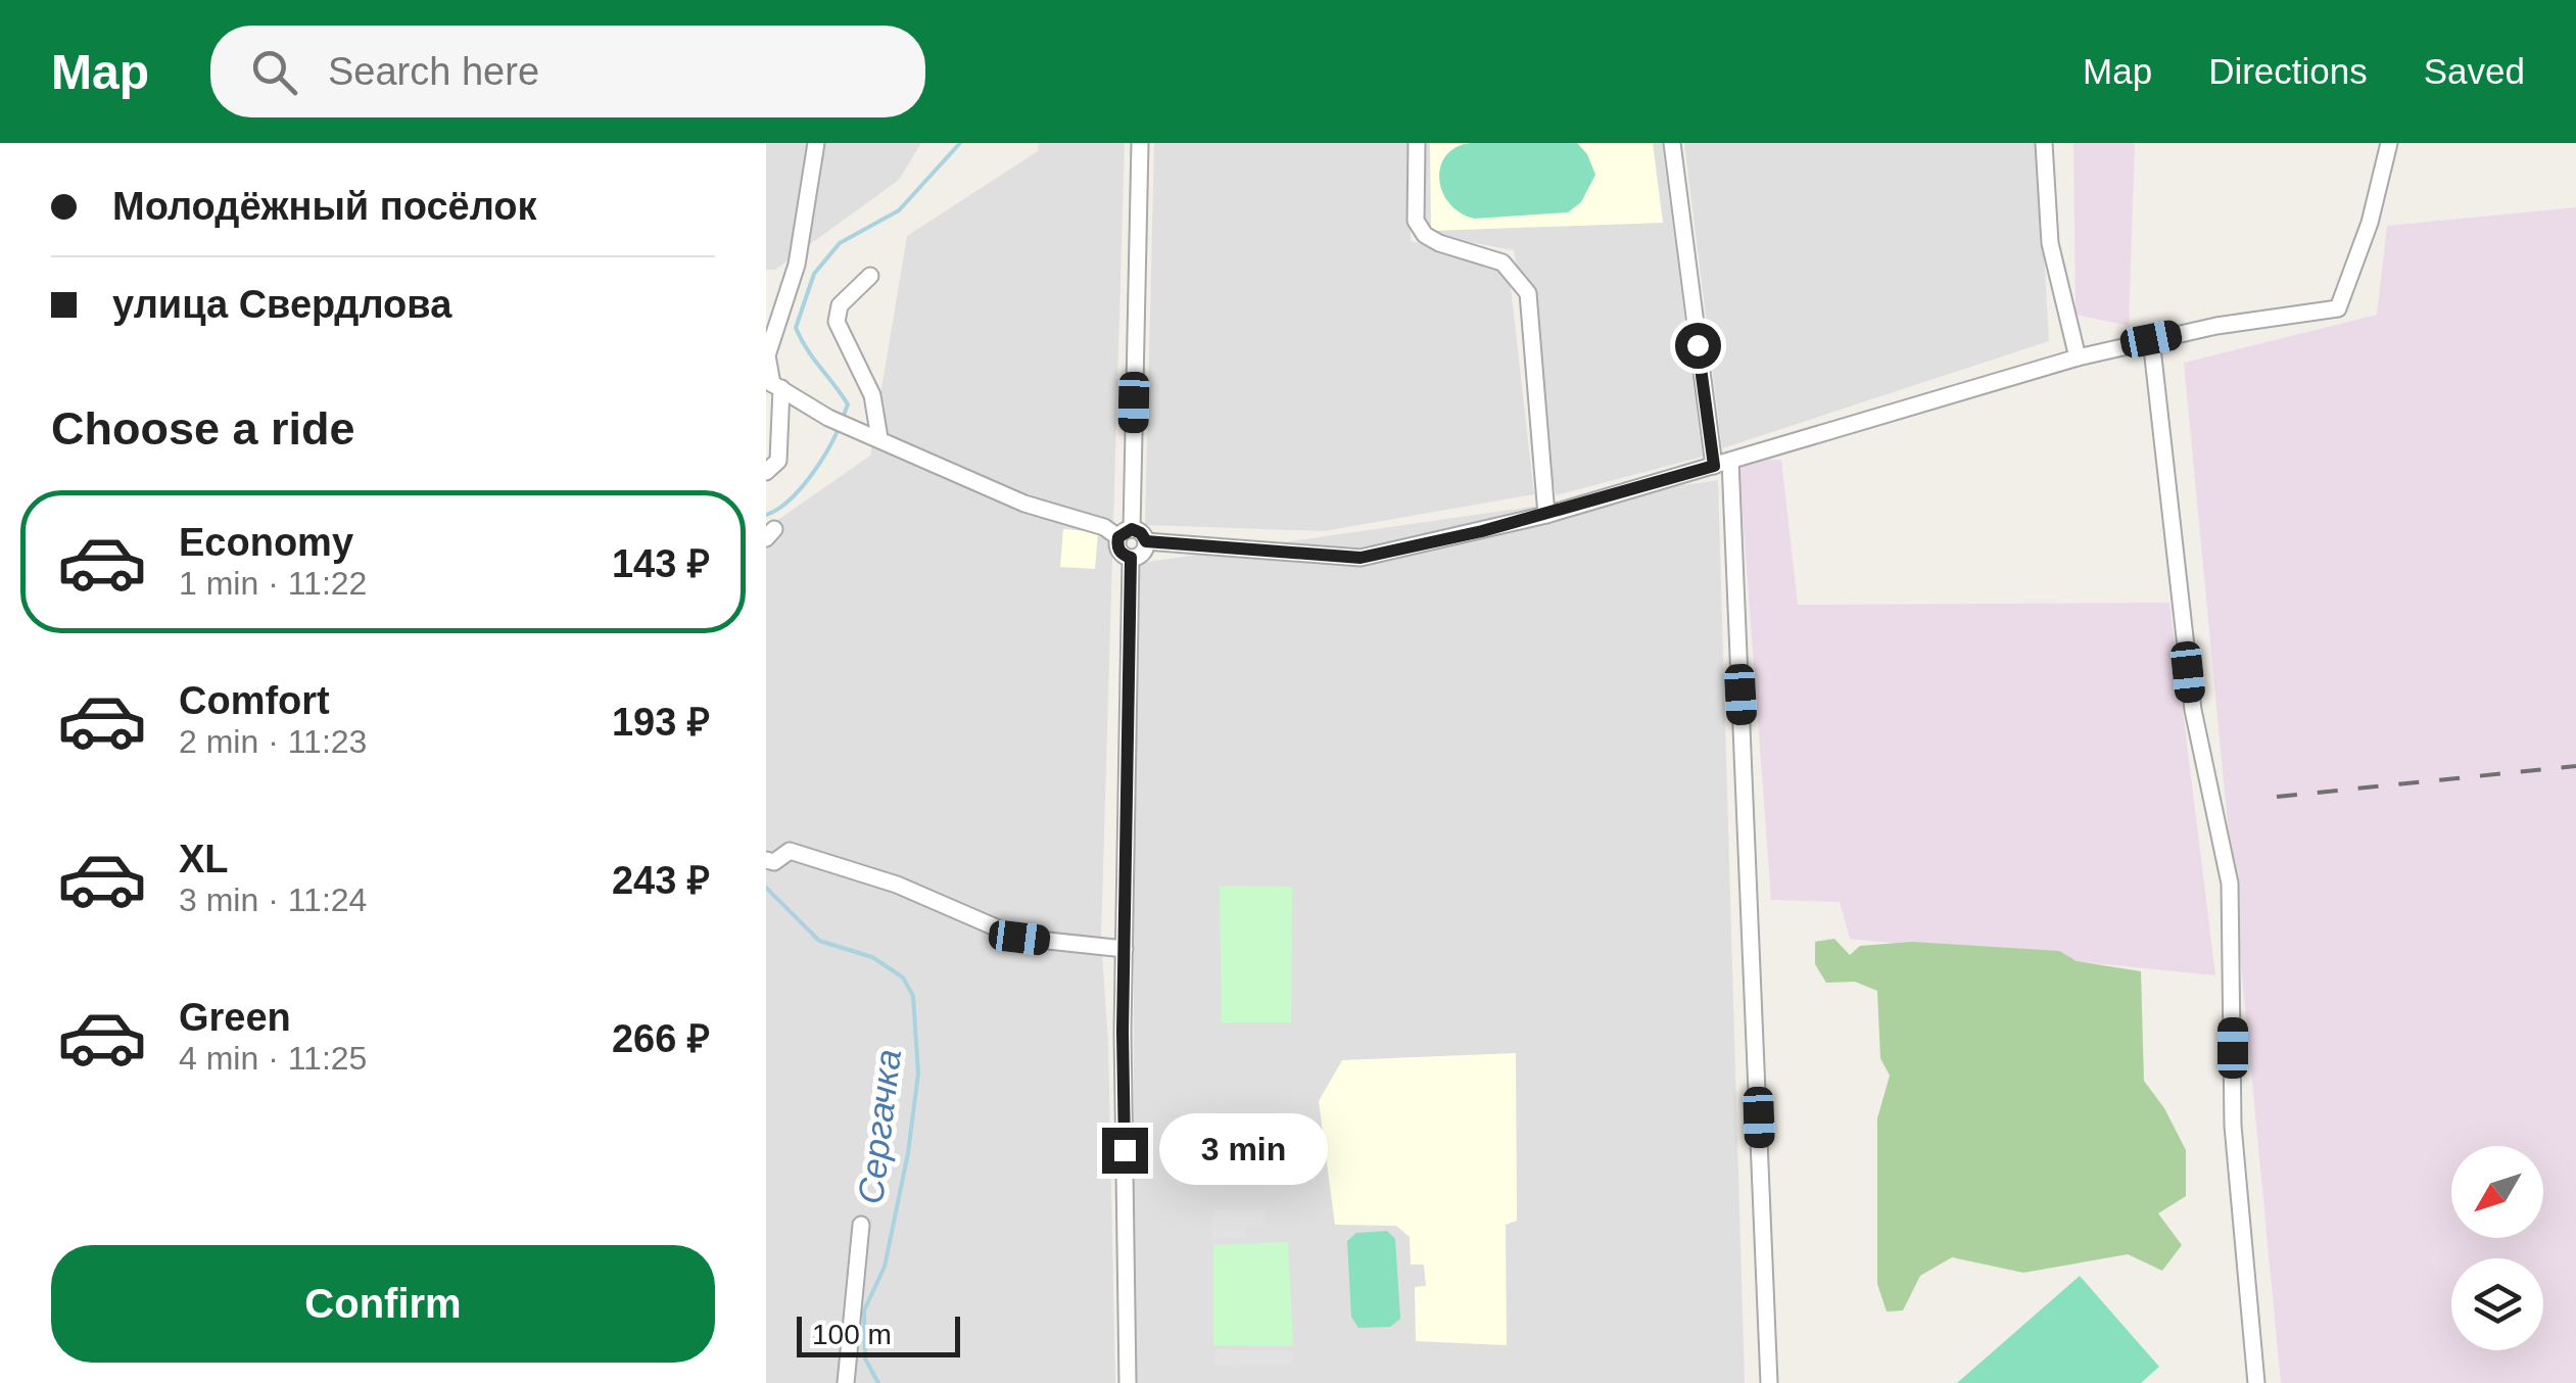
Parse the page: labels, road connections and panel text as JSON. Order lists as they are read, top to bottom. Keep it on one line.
{"water":["Сергачка"],"scale_bar":"100 m","north":"bottom left","page":{"header":"Map","search":"Search here","nav":["Map","Directions","Saved"],"banner":["Молодёжный посёлок","улица Свердлова"],"heading":"Choose a ride","list":[{"name":"Economy","note":"1 min · 11:22","value":"143 ₽"},{"name":"Comfort","note":"2 min · 11:23","value":"193 ₽"},{"name":"XL","note":"3 min · 11:24","value":"243 ₽"},{"name":"Green","note":"4 min · 11:25","value":"266 ₽"}],"bubble":"3 min","buttons":"Confirm","scale":"100 m"}}
